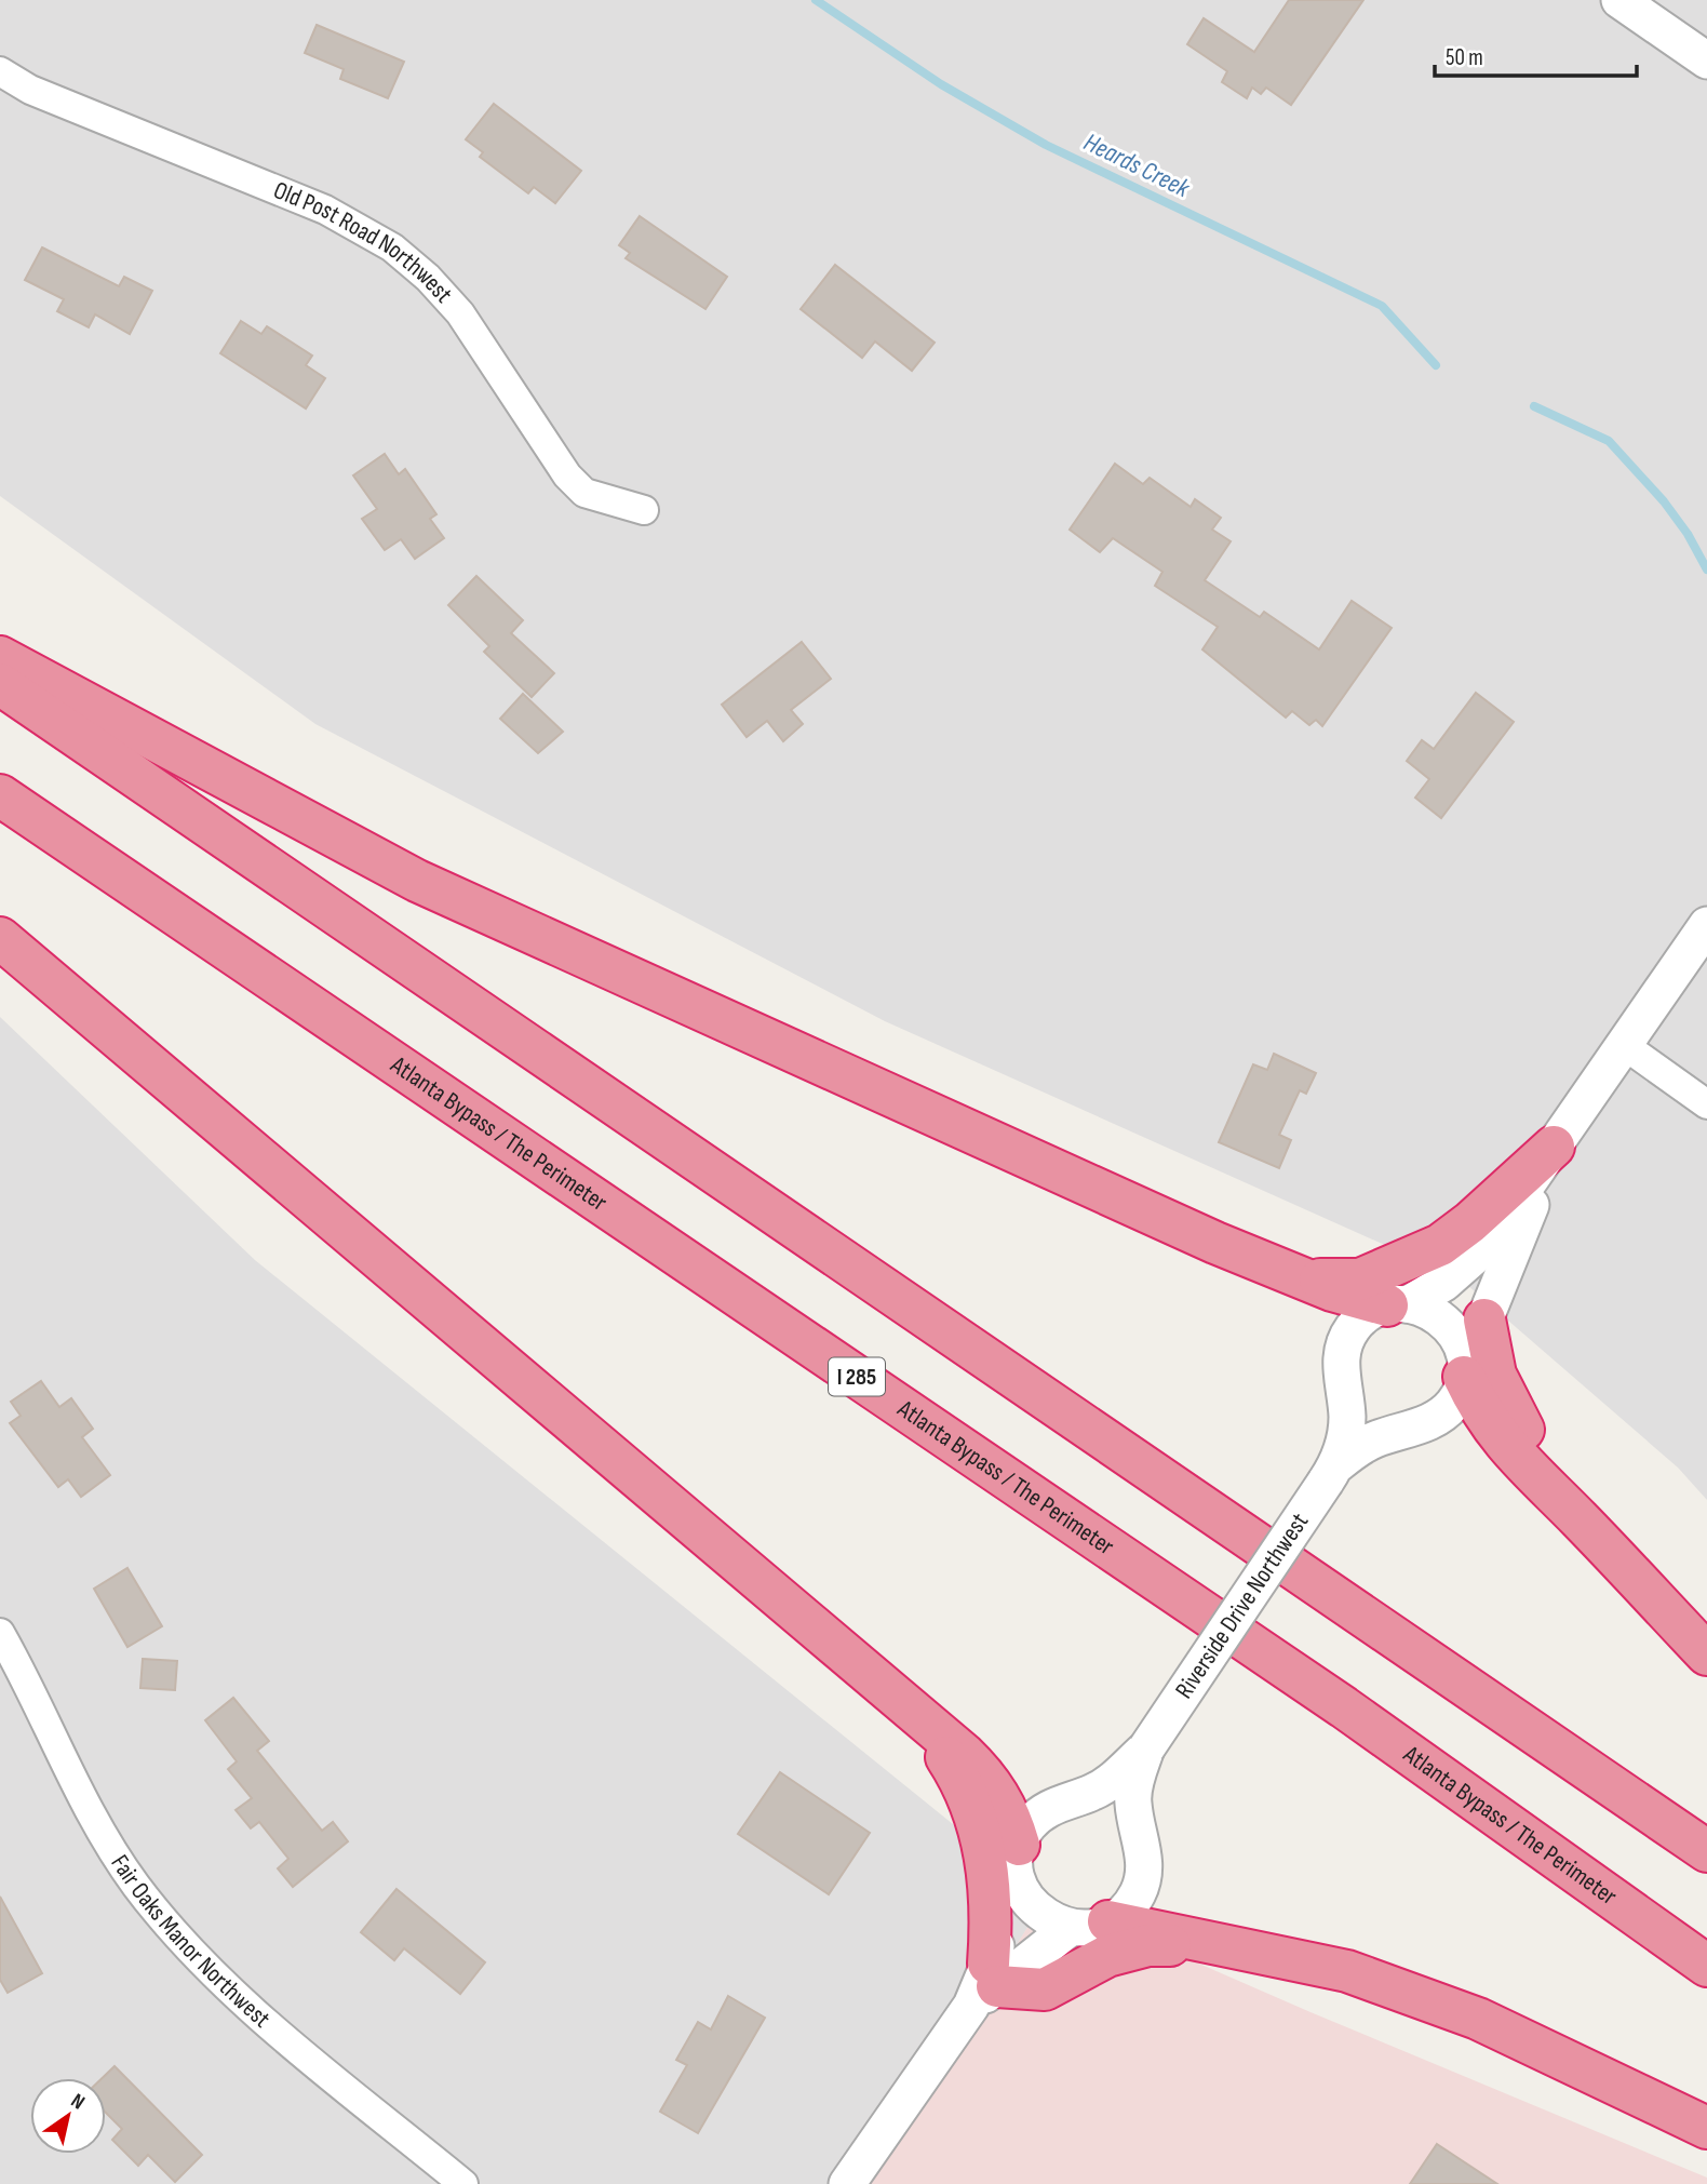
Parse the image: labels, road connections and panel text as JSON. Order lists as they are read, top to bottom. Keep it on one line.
{"streets":{"highway":["Atlanta Bypass / The Perimeter","I 285"],"street":["Old Post Road Northwest","Riverside Drive Northwest","Fair Oaks Manor Northwest"]},"water":["Heards Creek"],"scale_bar":"50 m","north":"top right"}
